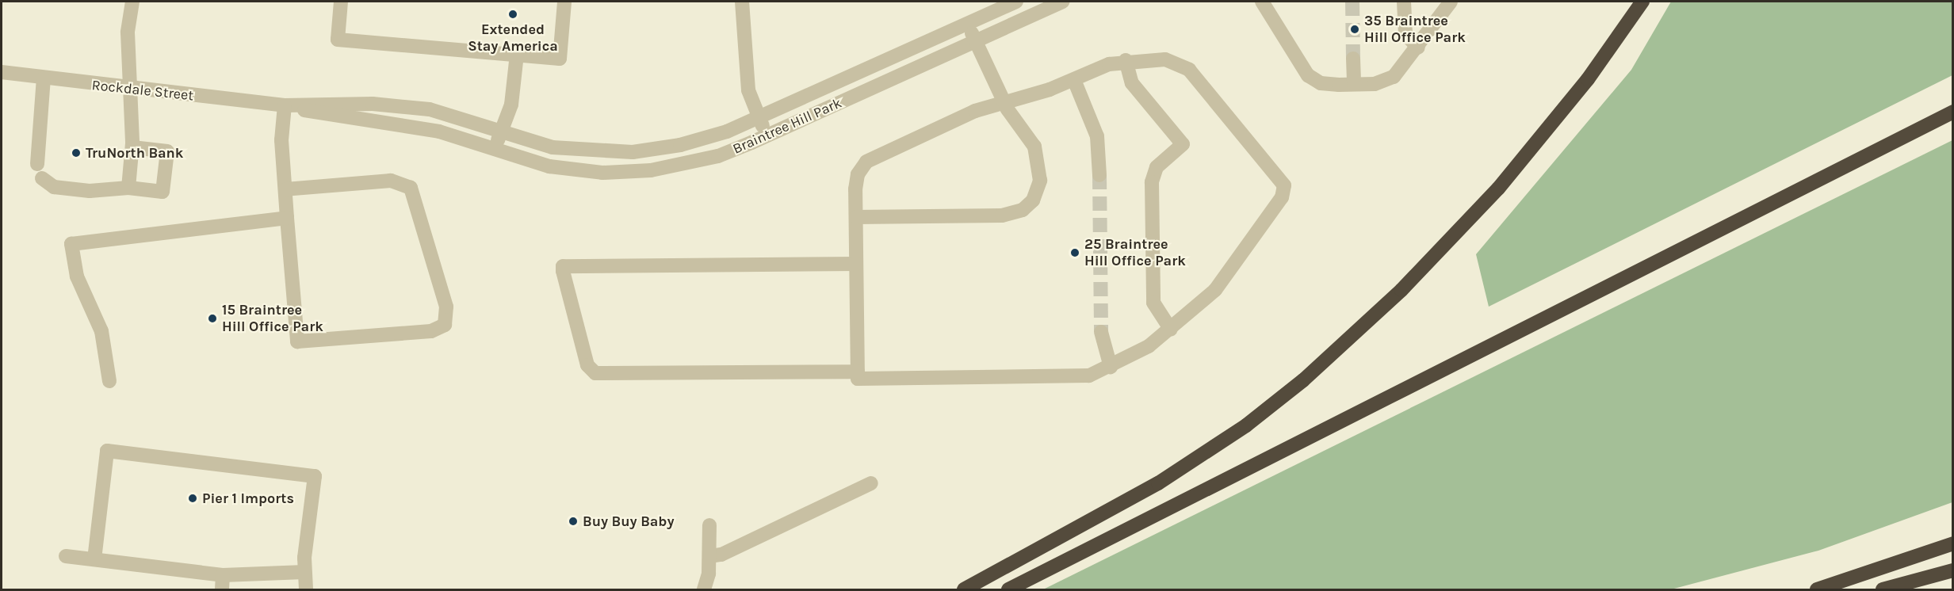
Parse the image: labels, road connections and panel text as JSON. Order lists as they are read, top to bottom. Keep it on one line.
{"streets":{"street":["Rockdale Street","Braintree Hill Park"]},"crossings":[["Rockdale Street","Braintree Hill Park"]],"places":["Extended Stay America","35 Braintree Hill Office Park","TruNorth Bank","25 Braintree Hill Office Park","15 Braintree Hill Office Park","Pier 1 Imports","Buy Buy Baby"]}
